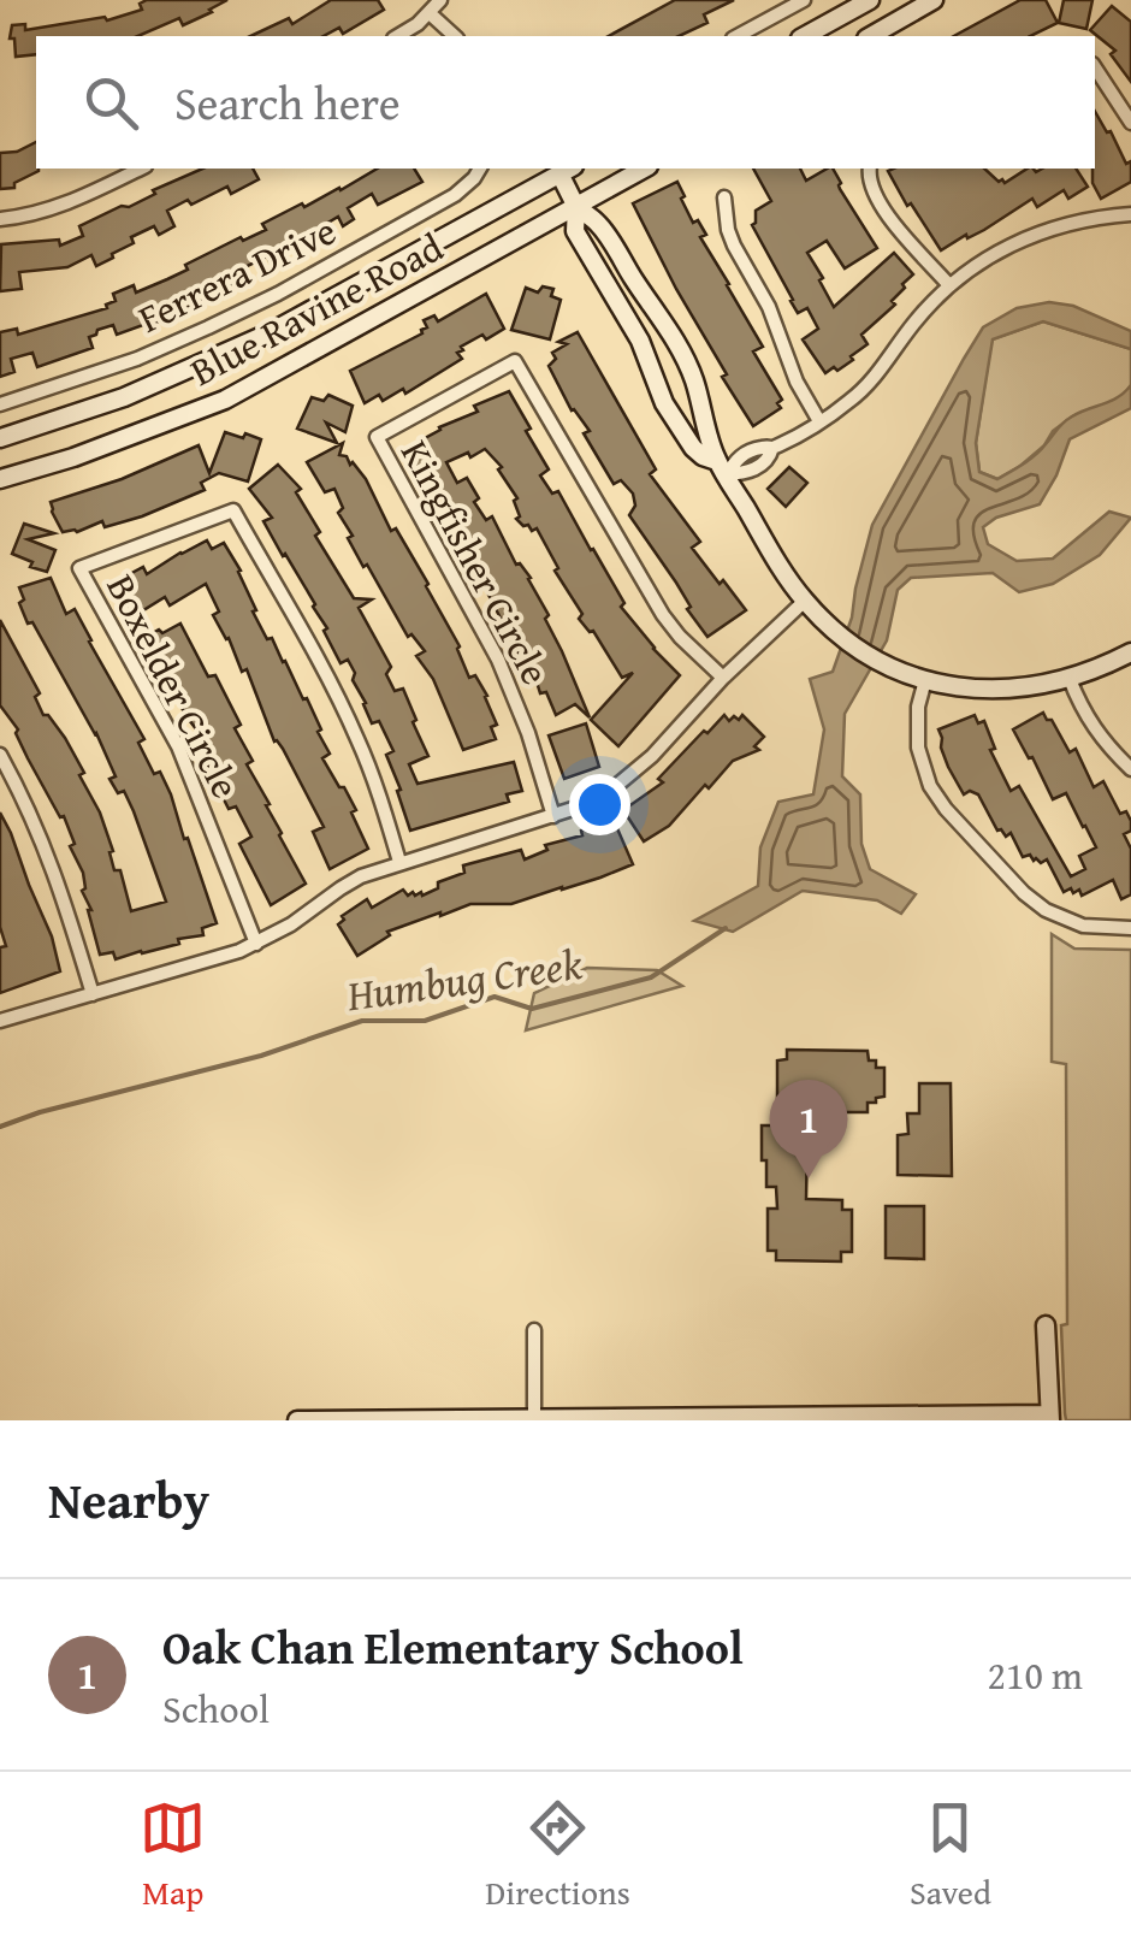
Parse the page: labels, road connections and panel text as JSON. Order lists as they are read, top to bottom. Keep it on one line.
{"streets":{"street":["Ferrera Drive","Blue Ravine Road","Kingfisher Circle","Boxelder Circle"]},"water":["Humbug Creek"],"page":{"search":"Search here","pins":"1","heading":"Nearby","list":[{"mark":"1","name":"Oak Chan Elementary School","note":"School","value":"210 m"}],"nav":["Map","Directions","Saved"]}}
